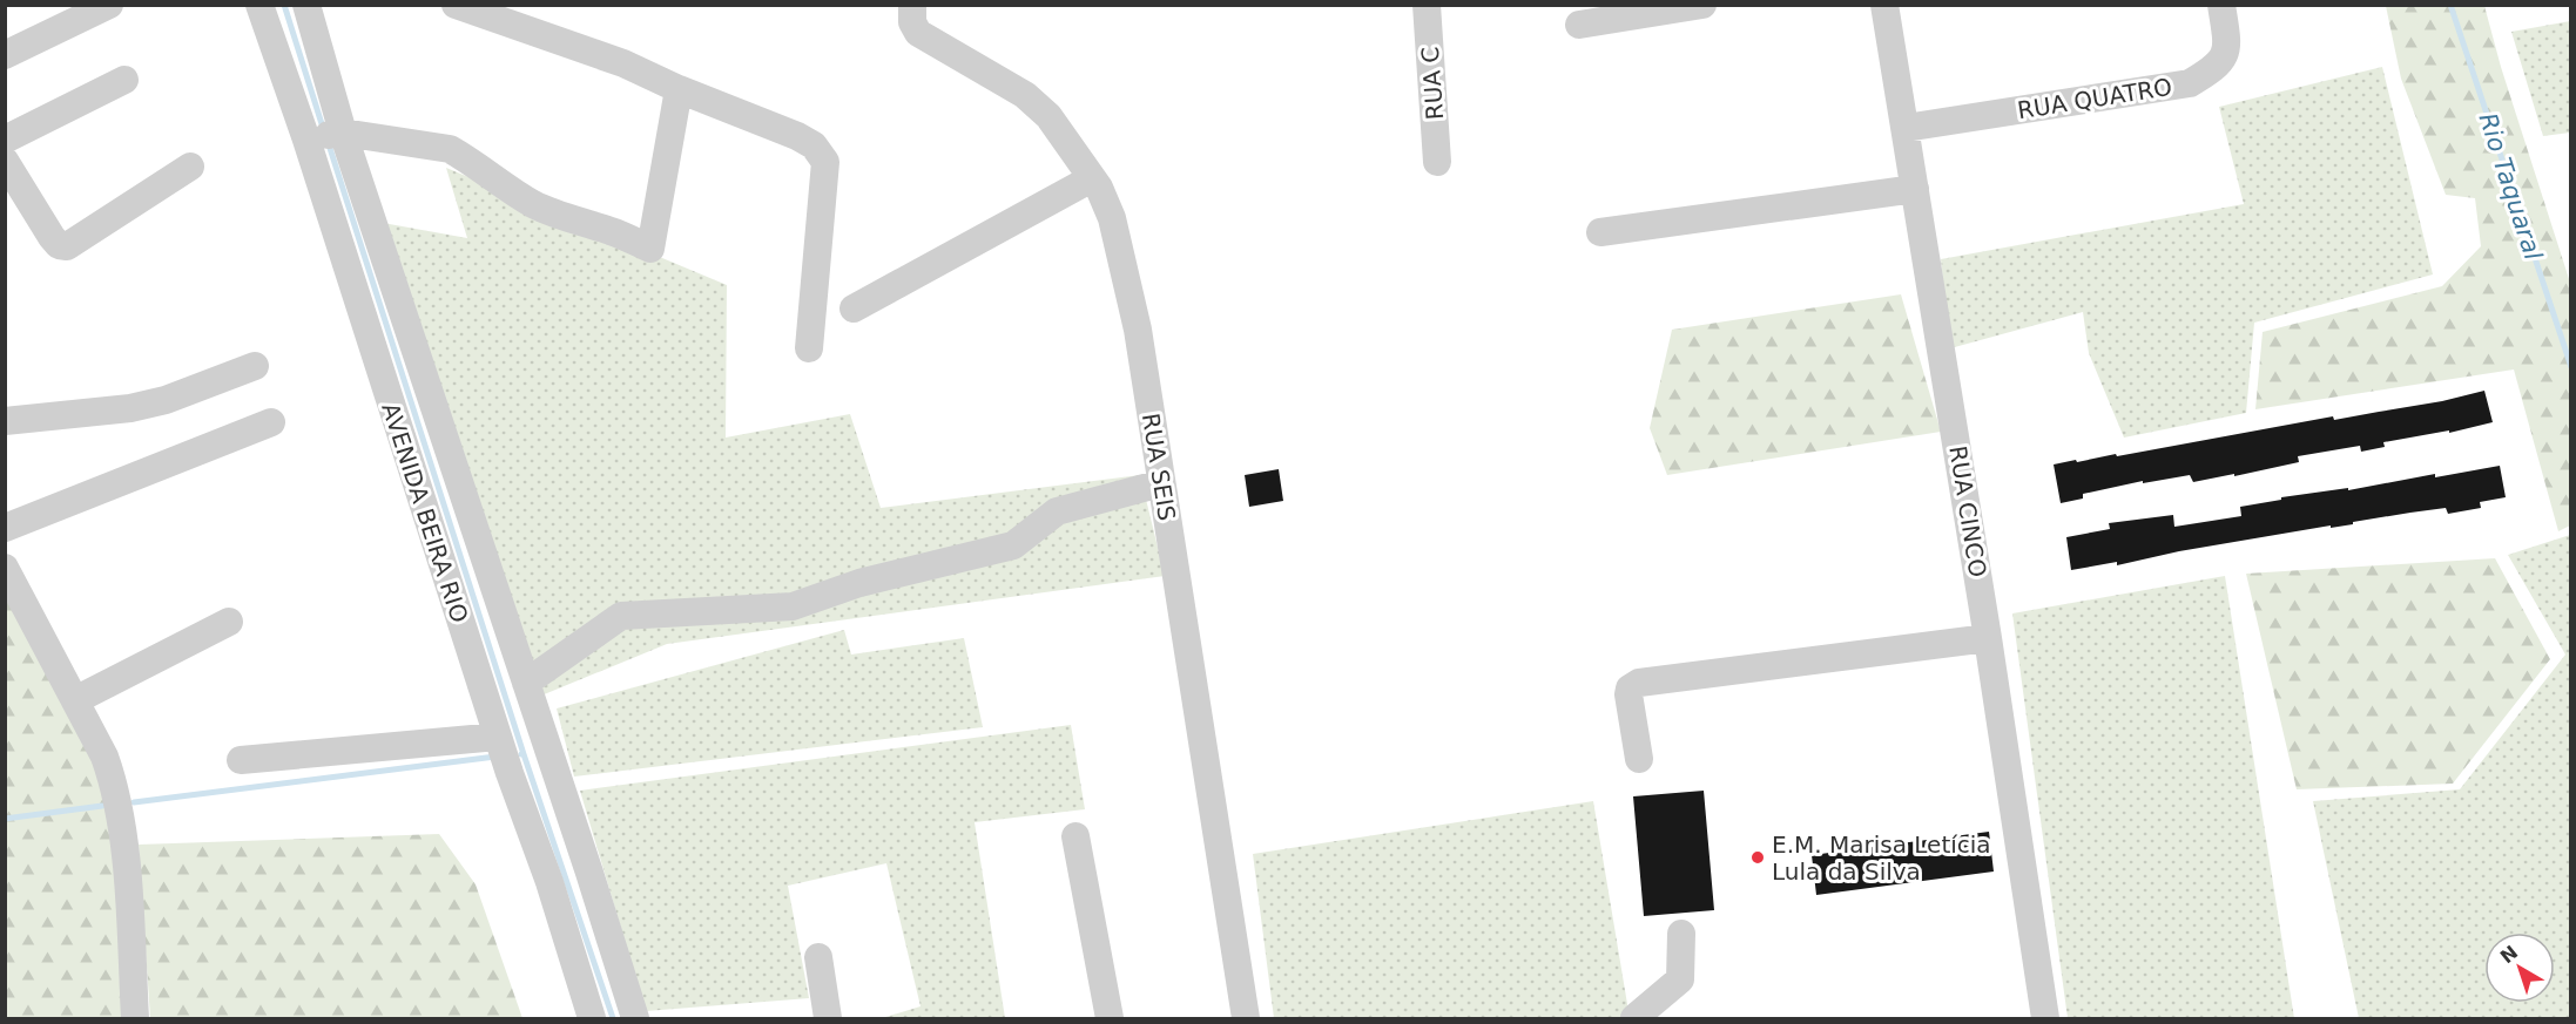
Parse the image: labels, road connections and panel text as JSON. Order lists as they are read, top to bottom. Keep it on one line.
{"streets":{"street":["RUA C","RUA QUATRO","RUA SEIS","RUA CINCO","AVENIDA BEIRA RIO"]},"crossings":[["RUA QUATRO","RUA CINCO"]],"water":["Rio Taquaral"],"places":["E.M. Marisa Letícia Lula da Silva"],"north":"top left"}
